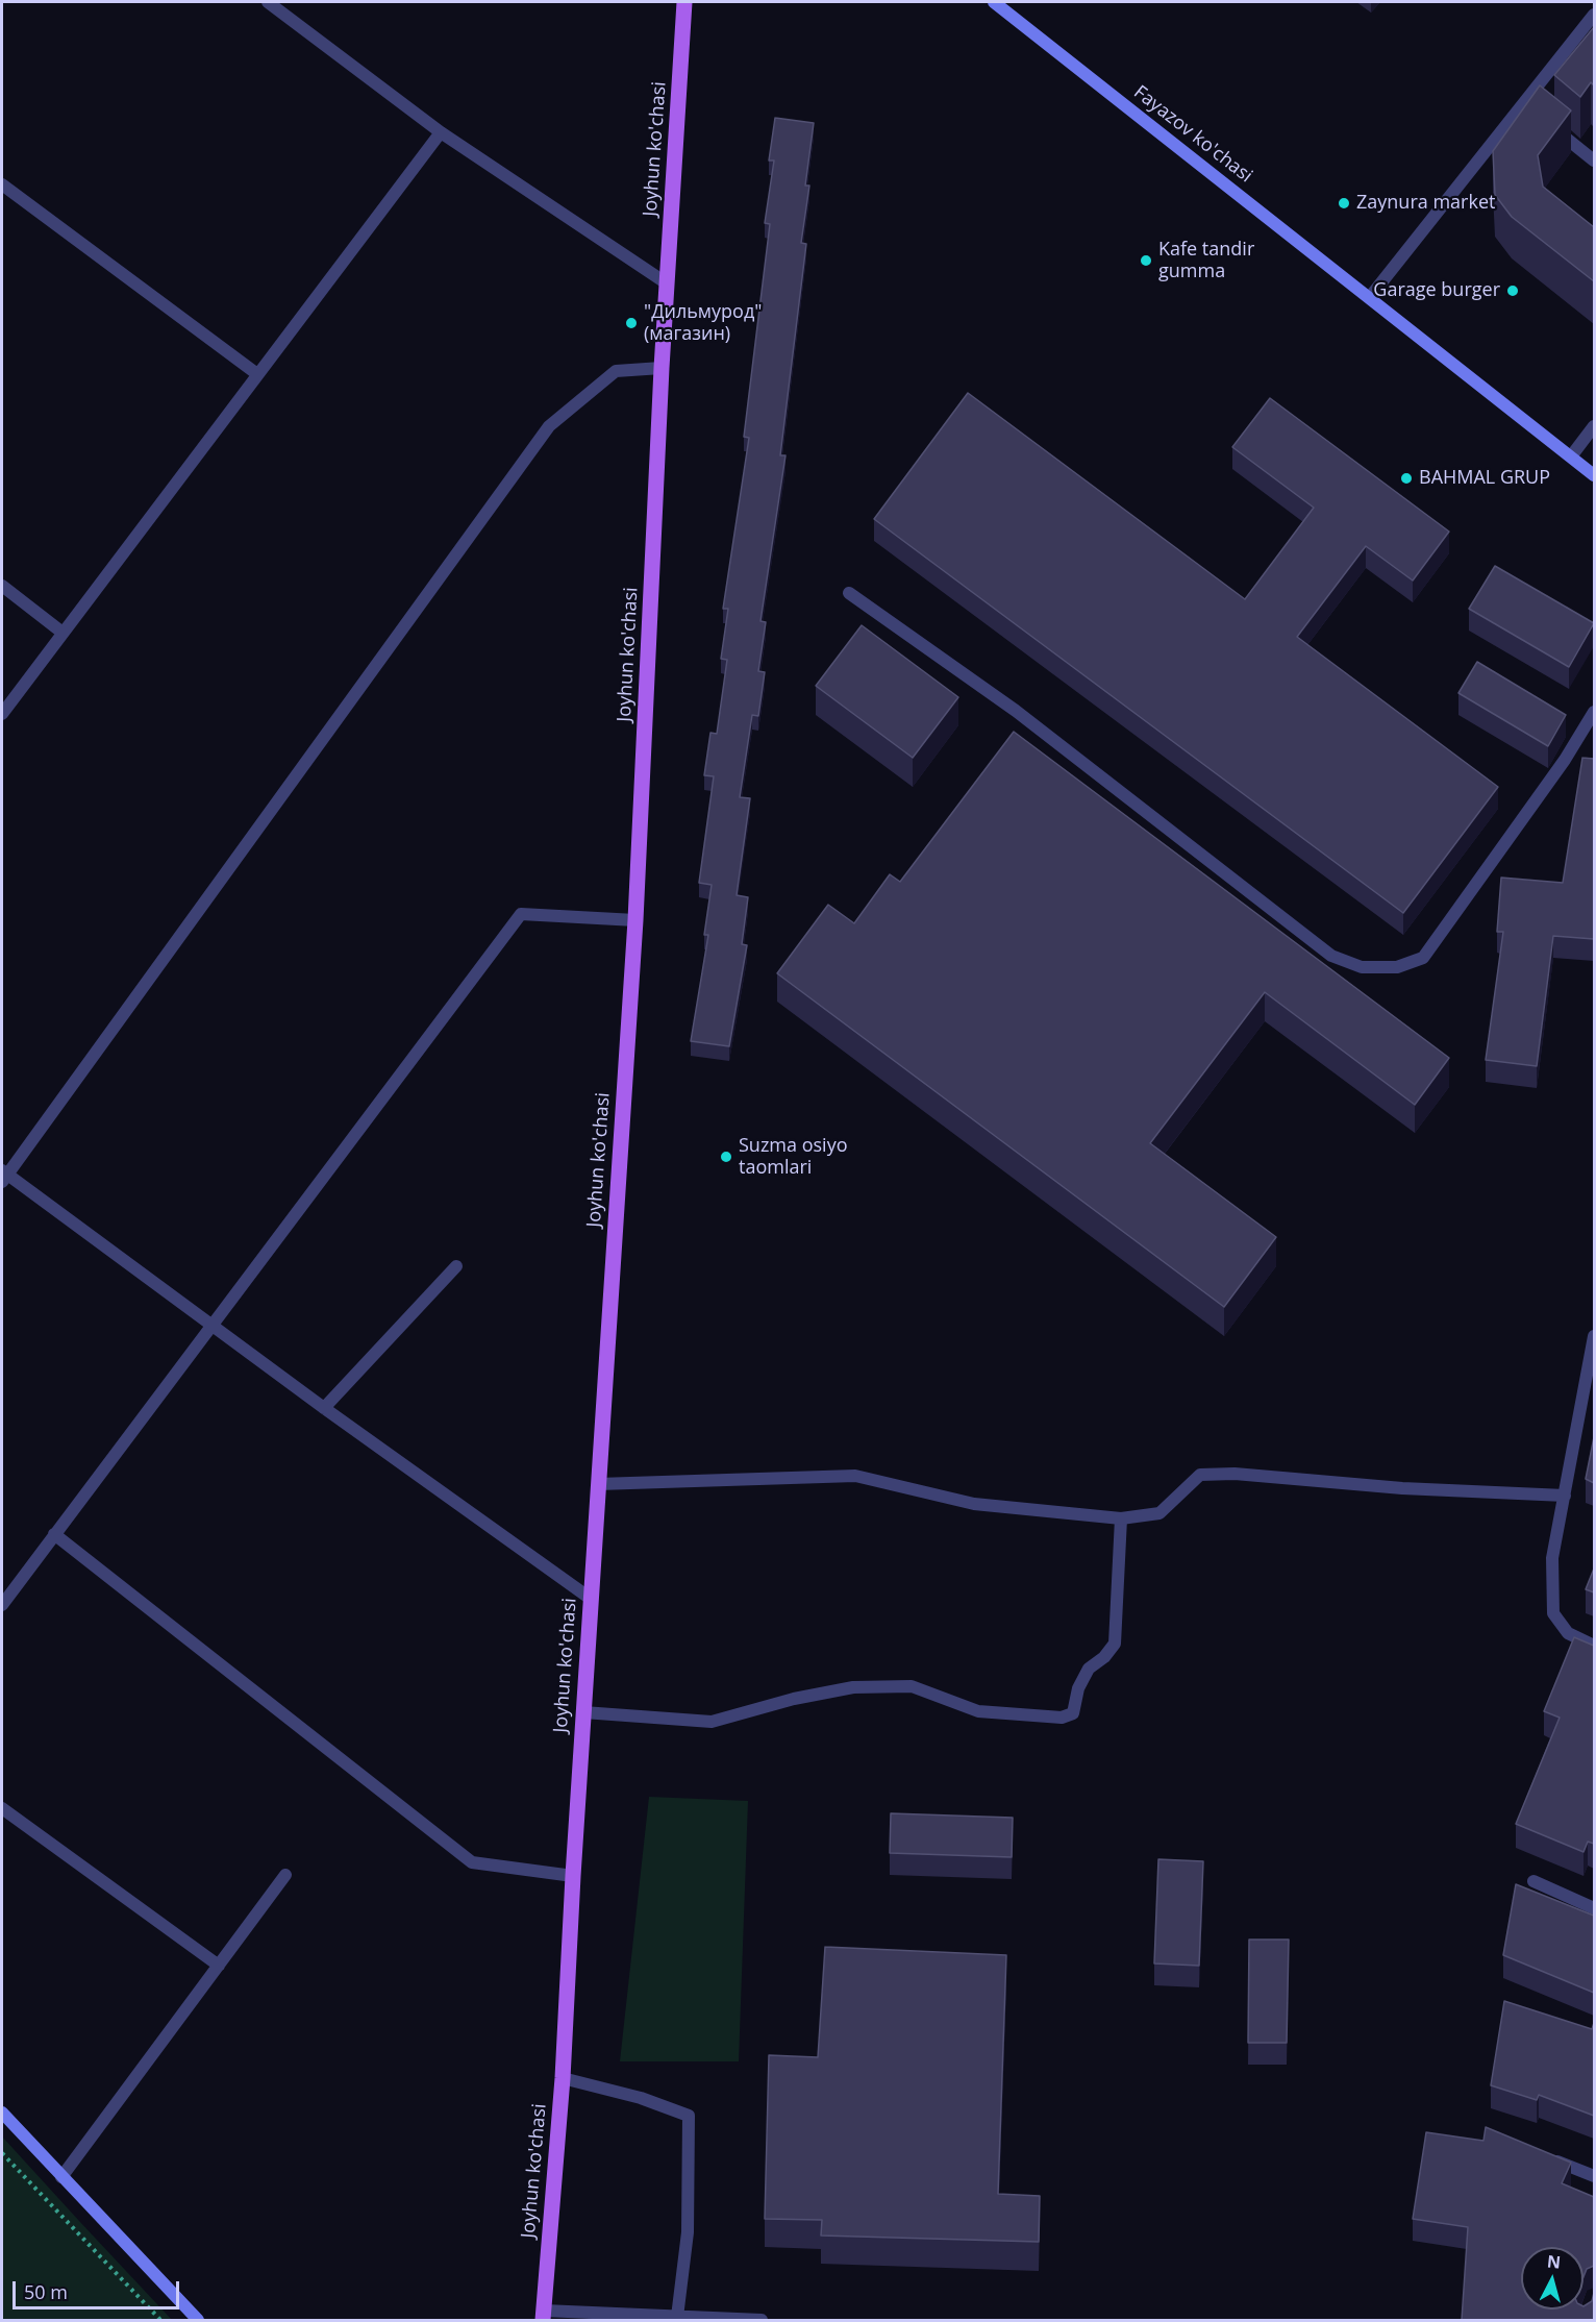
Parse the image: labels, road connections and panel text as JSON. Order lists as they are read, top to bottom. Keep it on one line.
{"streets":{"main road":["Fayazov ko'chasi","Joyhun ko'chasi"]},"places":["Zaynura market","Kafe tandir gumma","Garage burger","\"Дильмурод\" (магазин)","BAHMAL GRUP","Suzma osiyo taomlari"],"scale_bar":"50 m","north":"top"}
